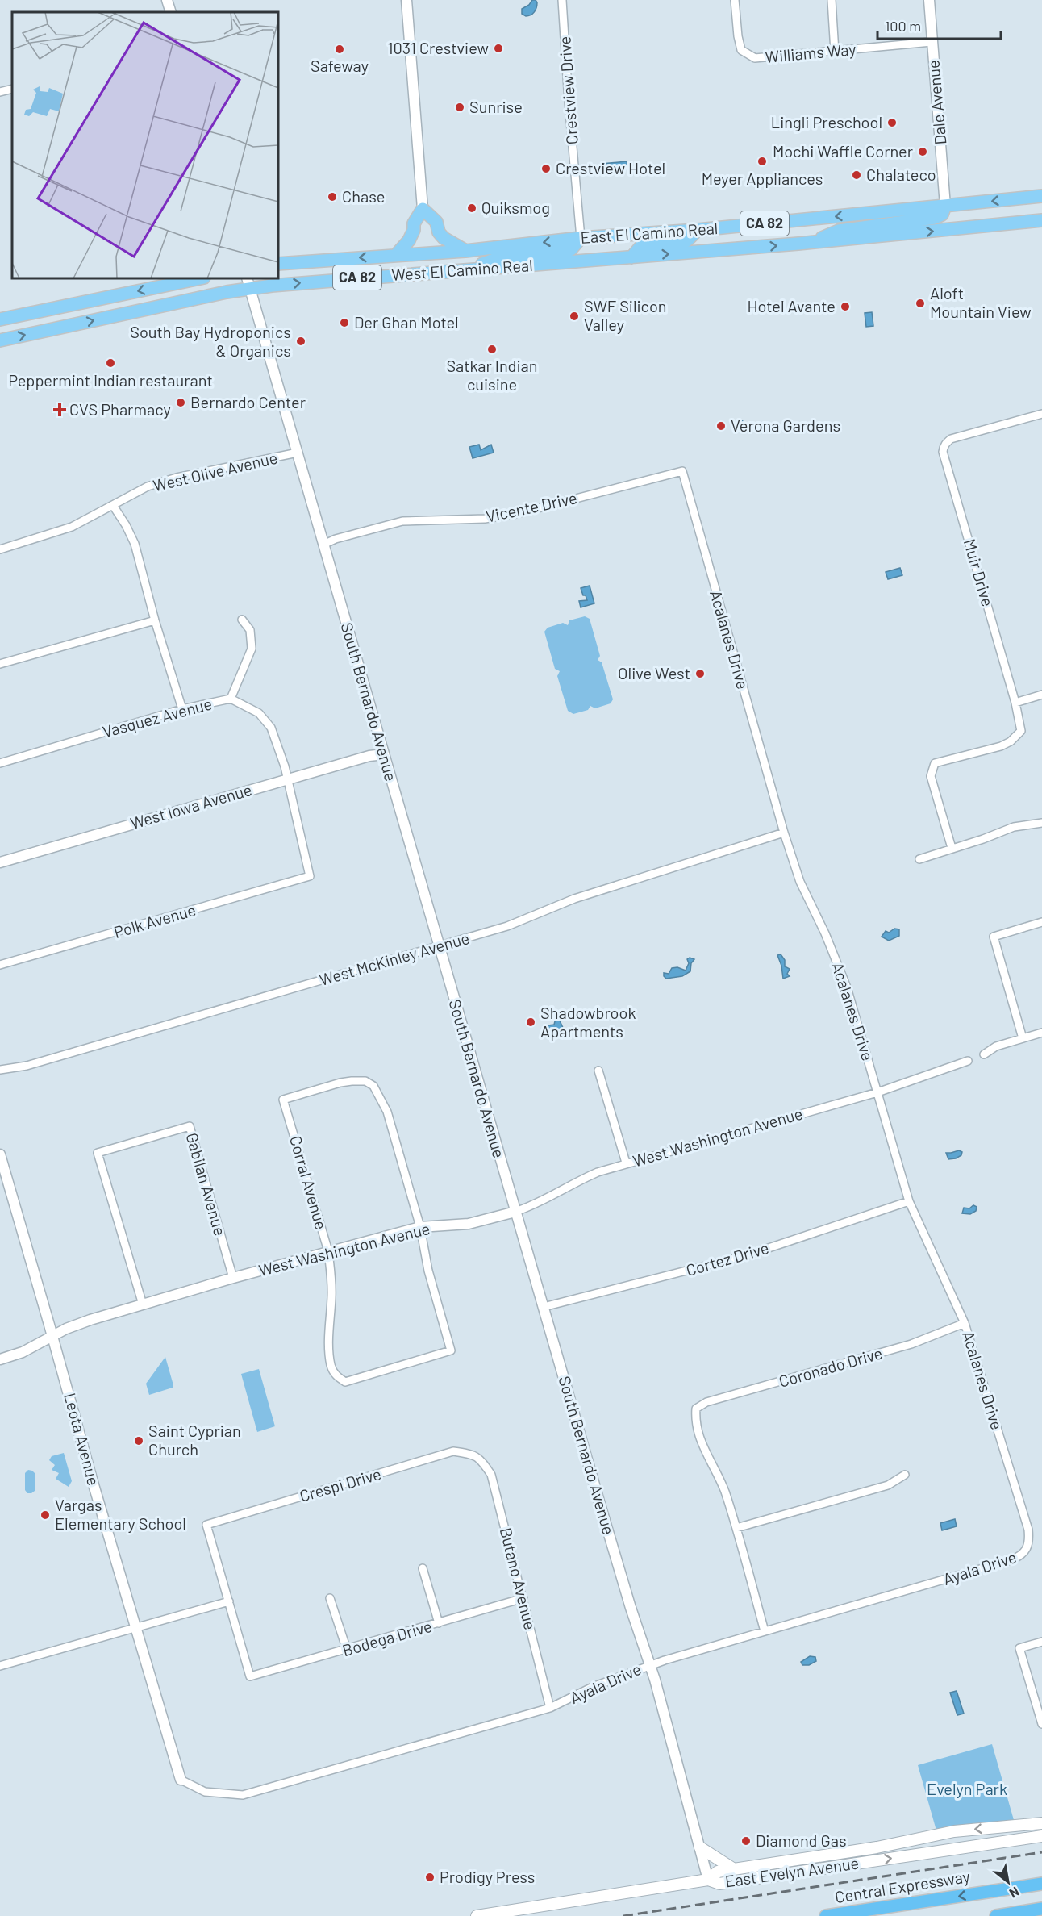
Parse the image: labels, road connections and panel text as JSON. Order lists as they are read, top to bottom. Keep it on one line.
{"streets":{"highway":["Central Expressway"],"main road":["CA 82","East El Camino Real","West El Camino Real","East Evelyn Avenue"],"street":["Williams Way","Crestview Drive","Dale Avenue","West Olive Avenue","Vicente Drive","Muir Drive","Acalanes Drive","South Bernardo Avenue","Vasquez Avenue","West Iowa Avenue","Polk Avenue","West McKinley Avenue","West Washington Avenue","Corral Avenue","Gabilan Avenue","Cortez Drive","Coronado Drive","Leota Avenue","Crespi Drive","Ayala Drive","Butano Avenue","Bodega Drive"]},"crossings":[["Williams Way","Dale Avenue"],["Crestview Drive","East El Camino Real"],["Dale Avenue","East El Camino Real"],["East El Camino Real","West El Camino Real"],["West El Camino Real","South Bernardo Avenue"],["West Olive Avenue","South Bernardo Avenue"],["Vicente Drive","Acalanes Drive"],["Vicente Drive","South Bernardo Avenue"],["Acalanes Drive","West McKinley Avenue"],["Acalanes Drive","West Washington Avenue"],["Acalanes Drive","Cortez Drive"],["Acalanes Drive","Coronado Drive"],["Acalanes Drive","Ayala Drive"],["South Bernardo Avenue","West Iowa Avenue"],["South Bernardo Avenue","West McKinley Avenue"],["South Bernardo Avenue","West Washington Avenue"],["South Bernardo Avenue","Cortez Drive"],["South Bernardo Avenue","Ayala Drive"],["South Bernardo Avenue","East Evelyn Avenue"],["Vasquez Avenue","West Iowa Avenue"],["Vasquez Avenue","Polk Avenue"],["West Washington Avenue","Corral Avenue"],["West Washington Avenue","Gabilan Avenue"],["West Washington Avenue","Leota Avenue"],["Leota Avenue","Ayala Drive"],["Crespi Drive","Butano Avenue"],["Crespi Drive","Bodega Drive"],["Ayala Drive","Butano Avenue"],["Butano Avenue","Bodega Drive"]],"one_way":["Central Expressway"],"parks":["Evelyn Park"],"places":{"other":["1031 Crestview","Safeway","Sunrise","Lingli Preschool","Mochi Waffle Corner","Meyer Appliances","Crestview Hotel","Chalateco","Chase","Quiksmog","Aloft Mountain View","Hotel Avante","SWF Silicon Valley","Der Ghan Motel","South Bay Hydroponics & Organics","Satkar Indian cuisine","Peppermint Indian restaurant","Bernardo Center","Verona Gardens","Olive West","Shadowbrook Apartments","Saint Cyprian Church","Vargas Elementary School","Diamond Gas","Prodigy Press"],"health":["CVS Pharmacy"]},"scale_bar":"100 m","north":"bottom right"}
